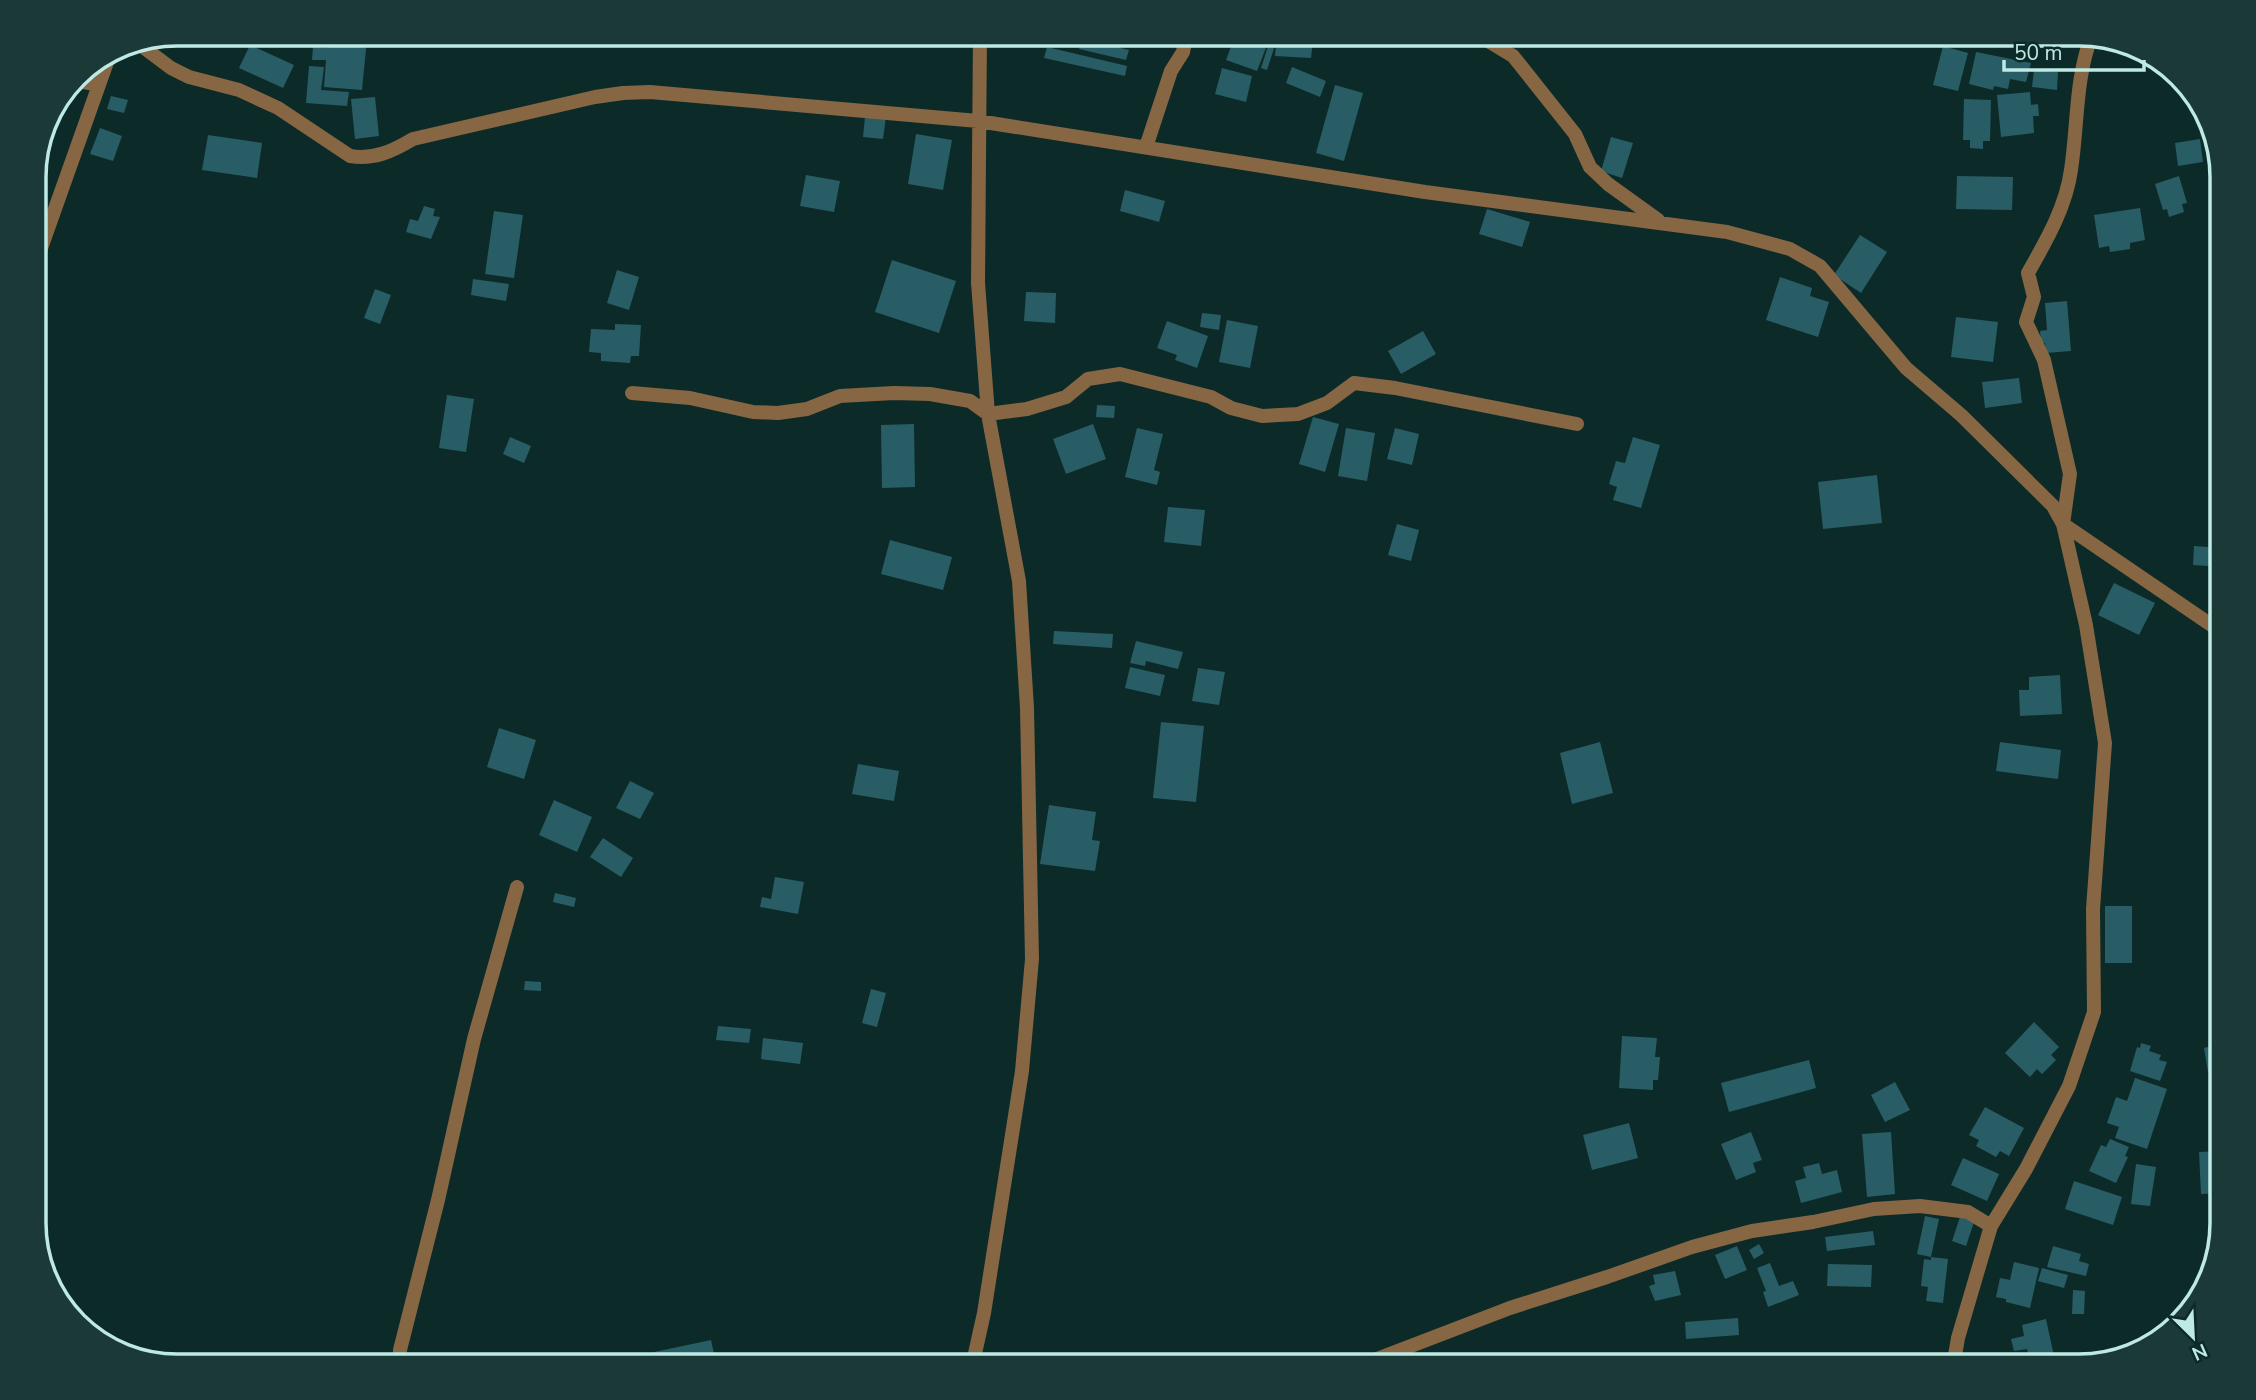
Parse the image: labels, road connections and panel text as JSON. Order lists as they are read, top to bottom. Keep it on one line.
{"scale_bar":"50 m","north":"bottom right"}
